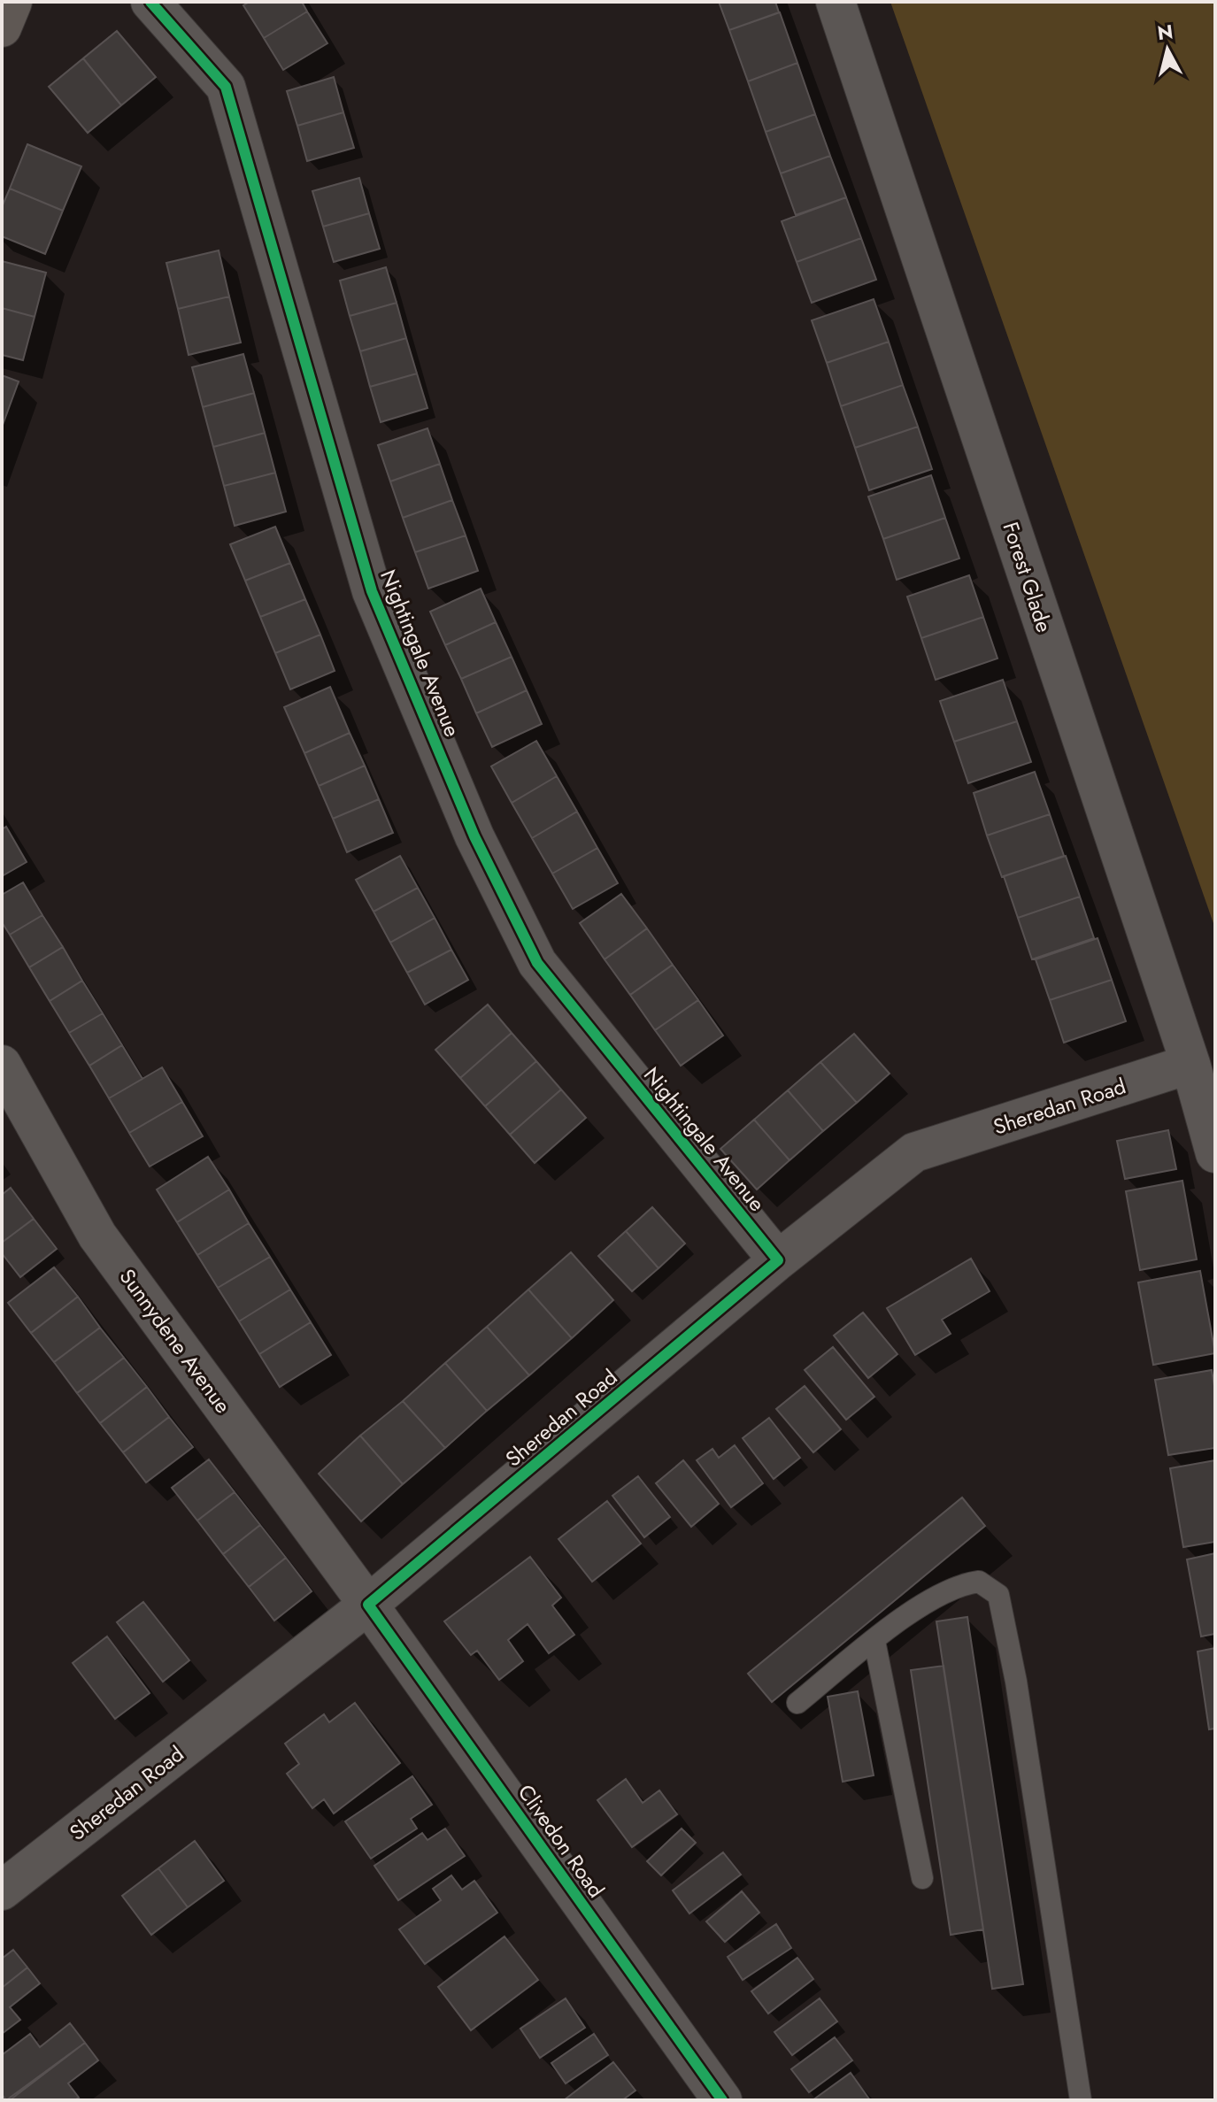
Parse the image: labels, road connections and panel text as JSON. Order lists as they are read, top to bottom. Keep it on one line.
{"streets":{"street":["Forest Glade","Nightingale Avenue","Sheredan Road","Sunnydene Avenue","Clivedon Road"]},"crossings":[["Forest Glade","Sheredan Road"],["Nightingale Avenue","Sheredan Road"],["Sheredan Road","Sunnydene Avenue"],["Sheredan Road","Clivedon Road"],["Sunnydene Avenue","Clivedon Road"]],"north":"top"}
